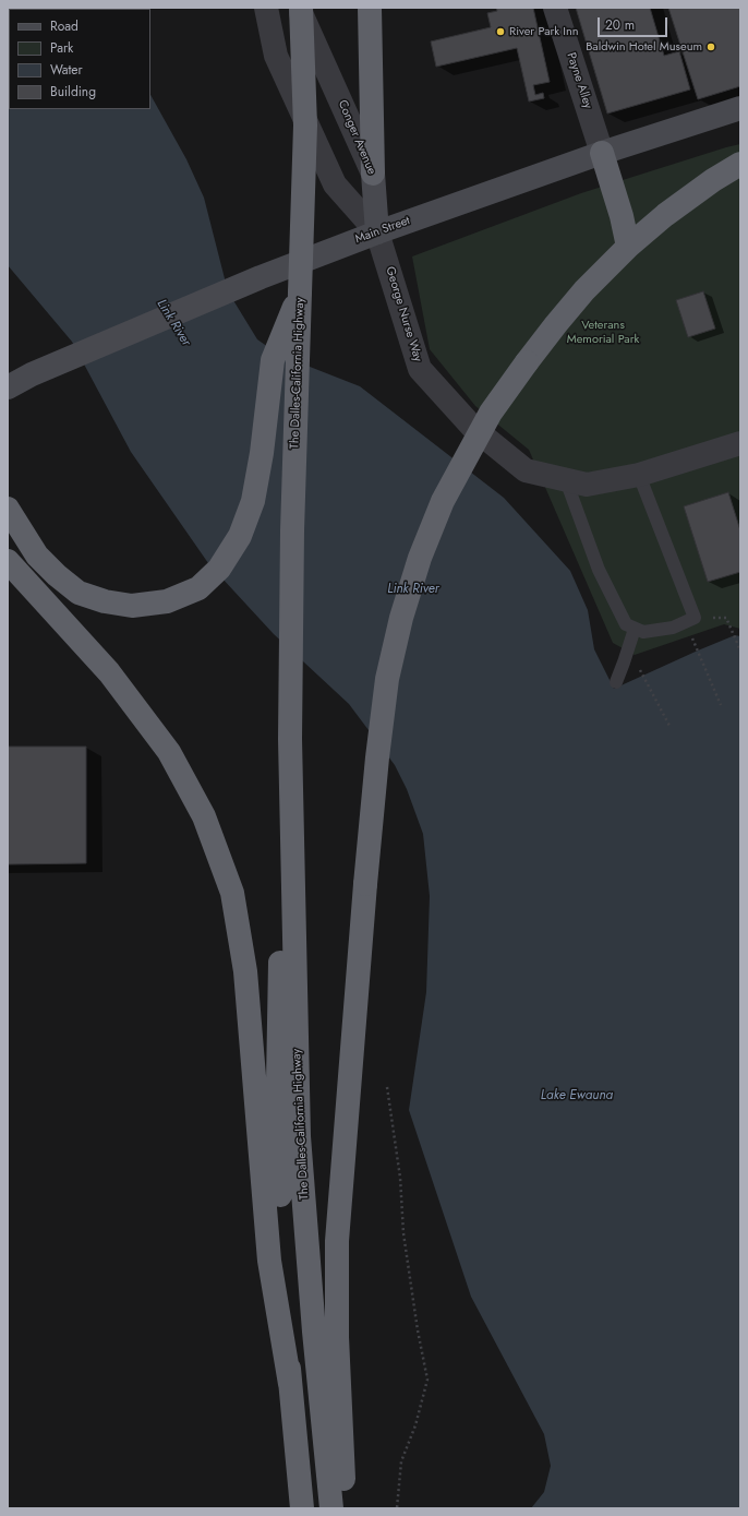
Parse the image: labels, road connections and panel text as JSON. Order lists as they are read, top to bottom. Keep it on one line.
{"streets":{"highway":["The Dalles-California Highway"],"main road":["Conger Avenue","Main Street"],"street":["Payne Alley","George Nurse Way"]},"crossings":[["Payne Alley","Main Street"],["Conger Avenue","Main Street"],["Conger Avenue","George Nurse Way"],["Conger Avenue","The Dalles-California Highway"],["Main Street","George Nurse Way"]],"water":["Link River","Lake Ewauna"],"parks":["Veterans Memorial Park"],"places":["River Park Inn","Baldwin Hotel Museum"],"legend":["Road","Park","Water","Building"],"scale_bar":"20 m"}
